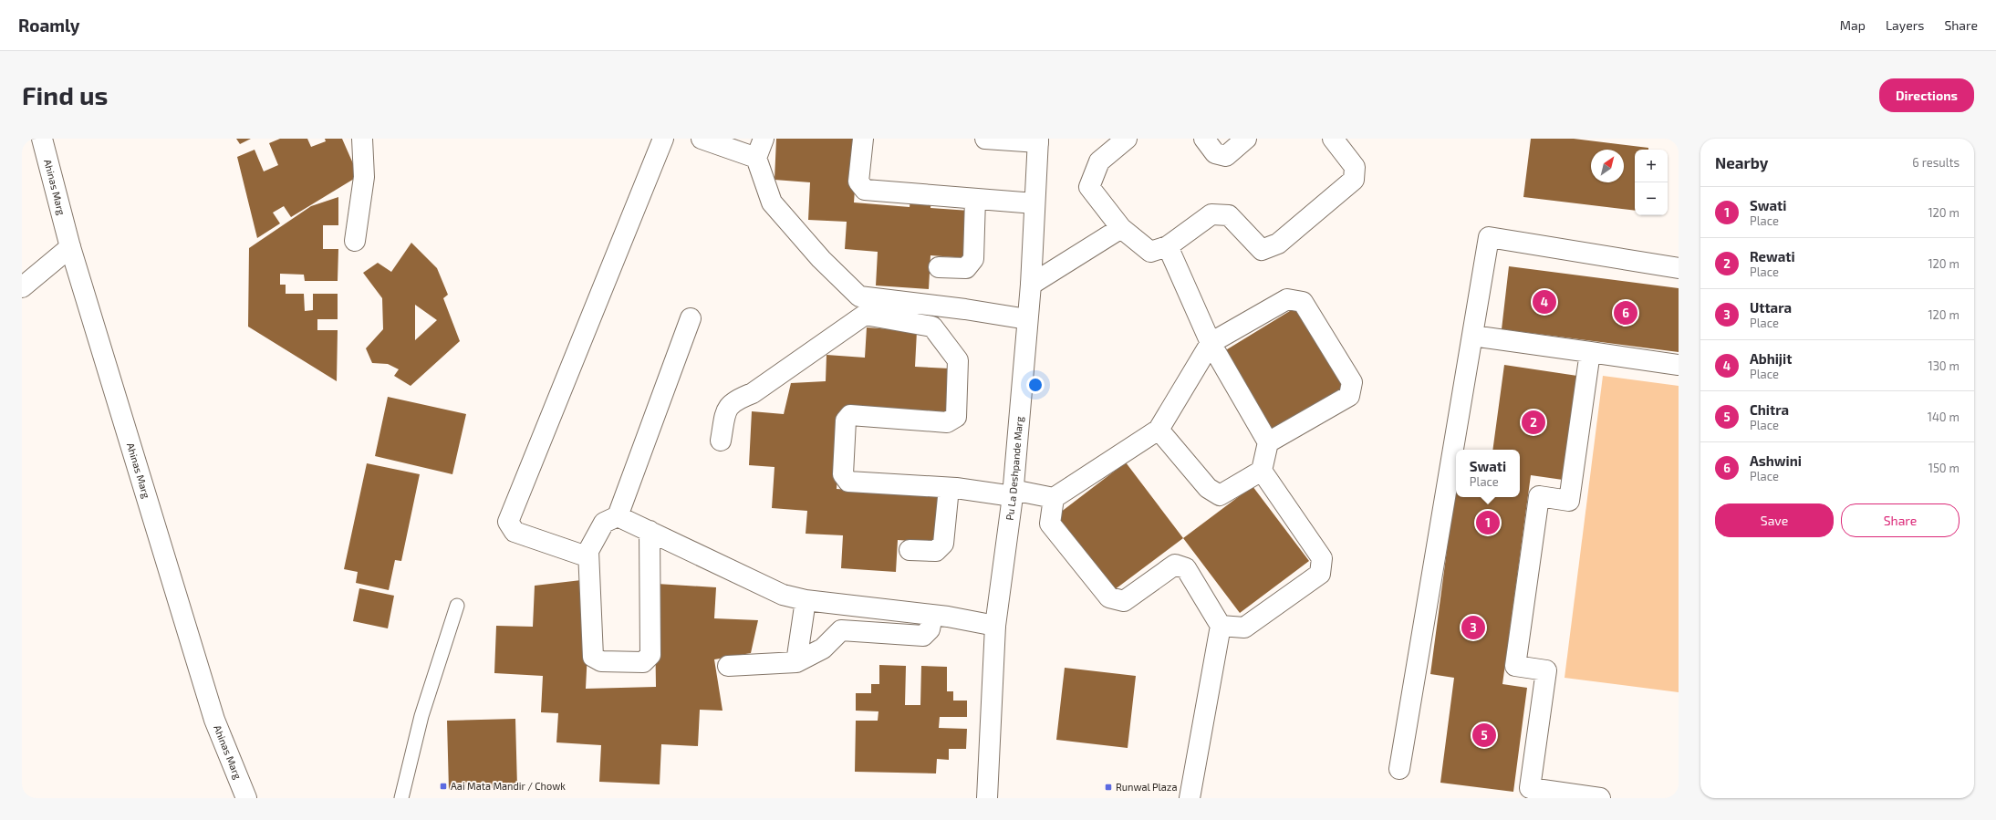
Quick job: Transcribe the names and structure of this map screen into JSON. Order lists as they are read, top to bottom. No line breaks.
{"streets":{"street":["Ahinas Marg","Pu La Deshpande Marg"]},"places":{"transit":["Aai Mata Mandir / Chowk","Runwal Plaza"]},"north":"top right","page":{"header":"Roamly","nav":["Map","Layers","Share"],"buttons":["Directions",["Save","Share"]],"title":"Find us","heading":["Nearby","6 results"],"map_buttons":["+","−"],"list":[{"mark":"1","name":"Swati","note":"Place","value":"120 m"},{"mark":"2","name":"Rewati","note":"Place","value":"120 m"},{"mark":"3","name":"Uttara","note":"Place","value":"120 m"},{"mark":"4","name":"Abhijit","note":"Place","value":"130 m"},{"mark":"5","name":"Chitra","note":"Place","value":"140 m"},{"mark":"6","name":"Ashwini","note":"Place","value":"150 m"}],"pins":["4","6","2","1","3","5"],"popup":["Swati","Place"]}}
